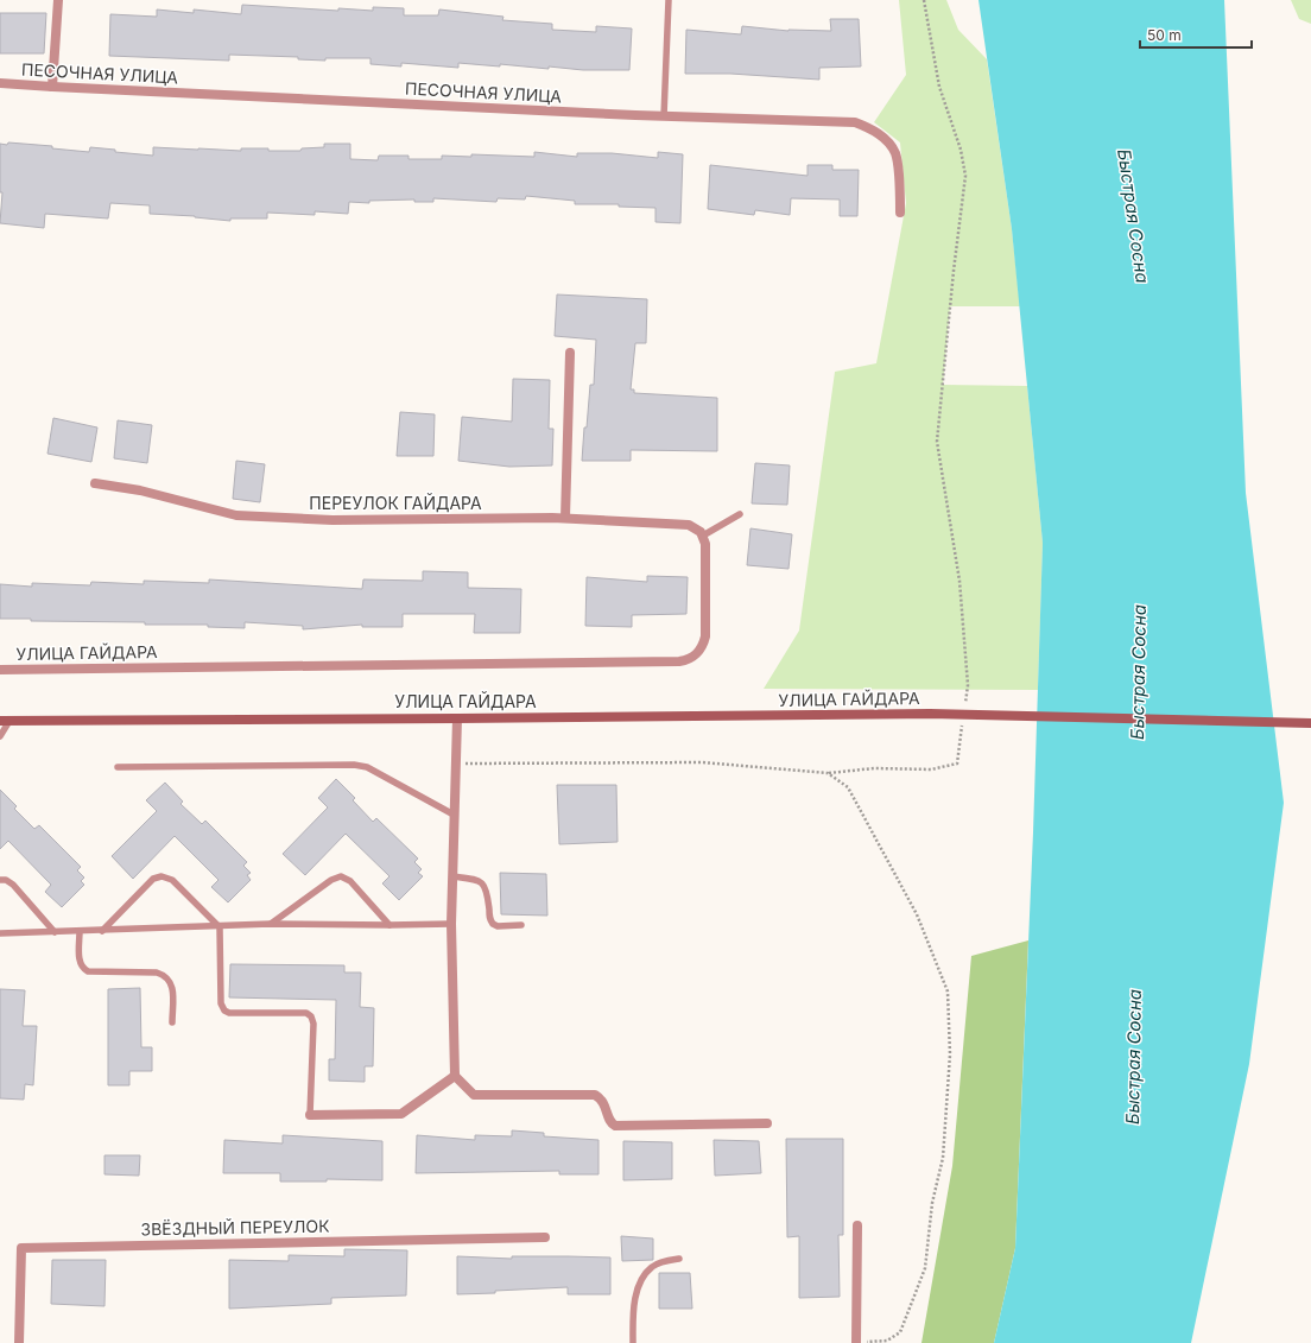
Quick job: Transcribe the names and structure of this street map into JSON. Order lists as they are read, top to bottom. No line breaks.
{"streets":{"main road":["УЛИЦА ГАЙДАРА"],"street":["ПЕСОЧНАЯ УЛИЦА","ПЕРЕУЛОК ГАЙДАРА","ЗВЁЗДНЫЙ ПЕРЕУЛОК"]},"crossings":[["ПЕРЕУЛОК ГАЙДАРА","УЛИЦА ГАЙДАРА"]],"water":["Быстрая Сосна"],"scale_bar":"50 m"}
